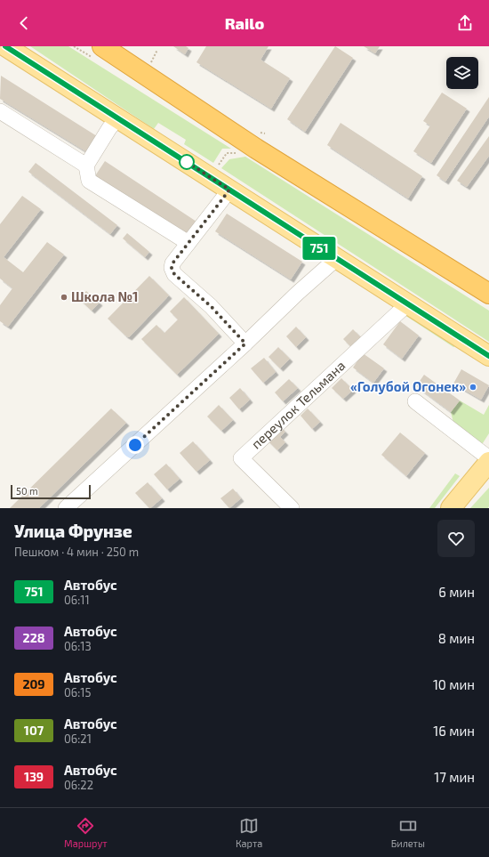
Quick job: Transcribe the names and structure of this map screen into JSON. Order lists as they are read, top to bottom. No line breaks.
{"streets":{"street":["переулок Тельмана"]},"places":["Школа №1","«Голубой Огонек»"],"lines":["bus line 751"],"scale_bar":"50 m","page":{"header":"Railo","on_map":"751","scale":"50 m","heading":["Улица Фрунзе","Пешком · 4 мин · 250 m"],"list":[{"mark":"751","name":"Автобус","note":"06:11","value":"6 мин"},{"mark":"228","name":"Автобус","note":"06:13","value":"8 мин"},{"mark":"209","name":"Автобус","note":"06:15","value":"10 мин"},{"mark":"107","name":"Автобус","note":"06:21","value":"16 мин"},{"mark":"139","name":"Автобус","note":"06:22","value":"17 мин"}],"tabs":["Маршрут","Карта","Билеты"]}}
